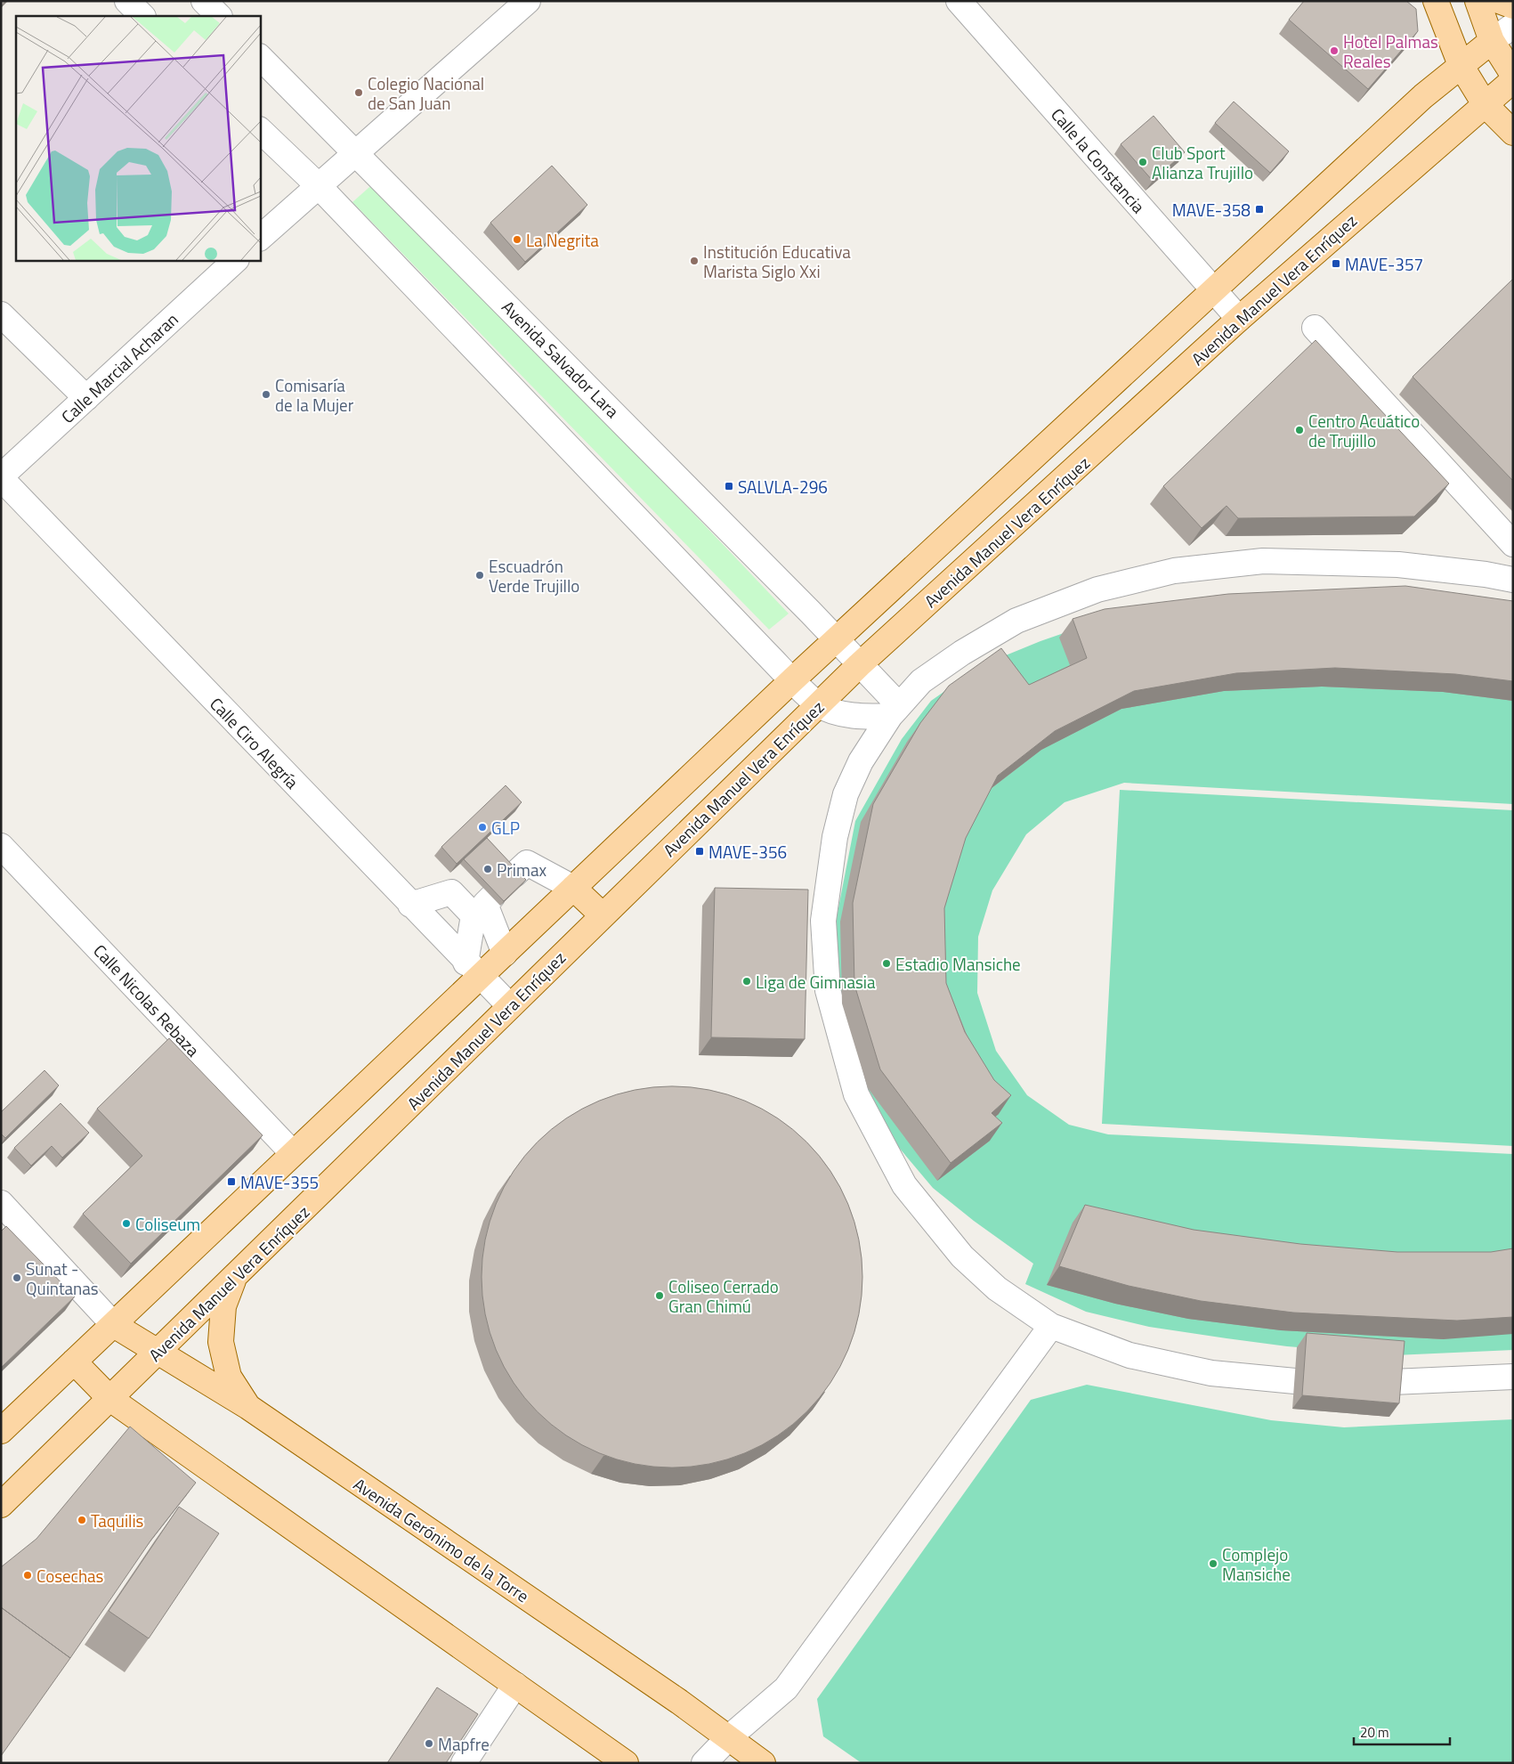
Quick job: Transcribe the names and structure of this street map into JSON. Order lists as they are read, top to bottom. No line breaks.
{"streets":{"main road":["Avenida Manuel Vera Enríquez","Avenida Gerónimo de la Torre"],"street":["Calle la Constancia","Avenida Salvador Lara","Calle Marcial Acharan","Calle Ciro Alegría","Calle Nicolas Rebaza"]},"crossings":[["Calle la Constancia","Avenida Manuel Vera Enríquez"],["Avenida Manuel Vera Enríquez","Avenida Salvador Lara"],["Avenida Manuel Vera Enríquez","Calle Ciro Alegría"],["Avenida Manuel Vera Enríquez","Avenida Gerónimo de la Torre"],["Calle Marcial Acharan","Calle Ciro Alegría"]],"places":{"other":["Hotel Palmas Reales","Colegio Nacional de San Juan","Club Sport Alianza Trujillo","La Negrita","Institución Educativa Marista Siglo Xxi","Comisaría de la Mujer","Centro Acuático de Trujillo","Escuadrón Verde Trujillo","GLP","Primax","Estadio Mansiche","Liga de Gimnasia","Coliseum","Sunat - Quintanas","Coliseo Cerrado Gran Chimú","Taquilis","Complejo Mansiche","Cosechas","Mapfre"],"transit":["MAVE-358","MAVE-357","SALVLA-296","MAVE-356","MAVE-355"]},"scale_bar":"20 m"}
